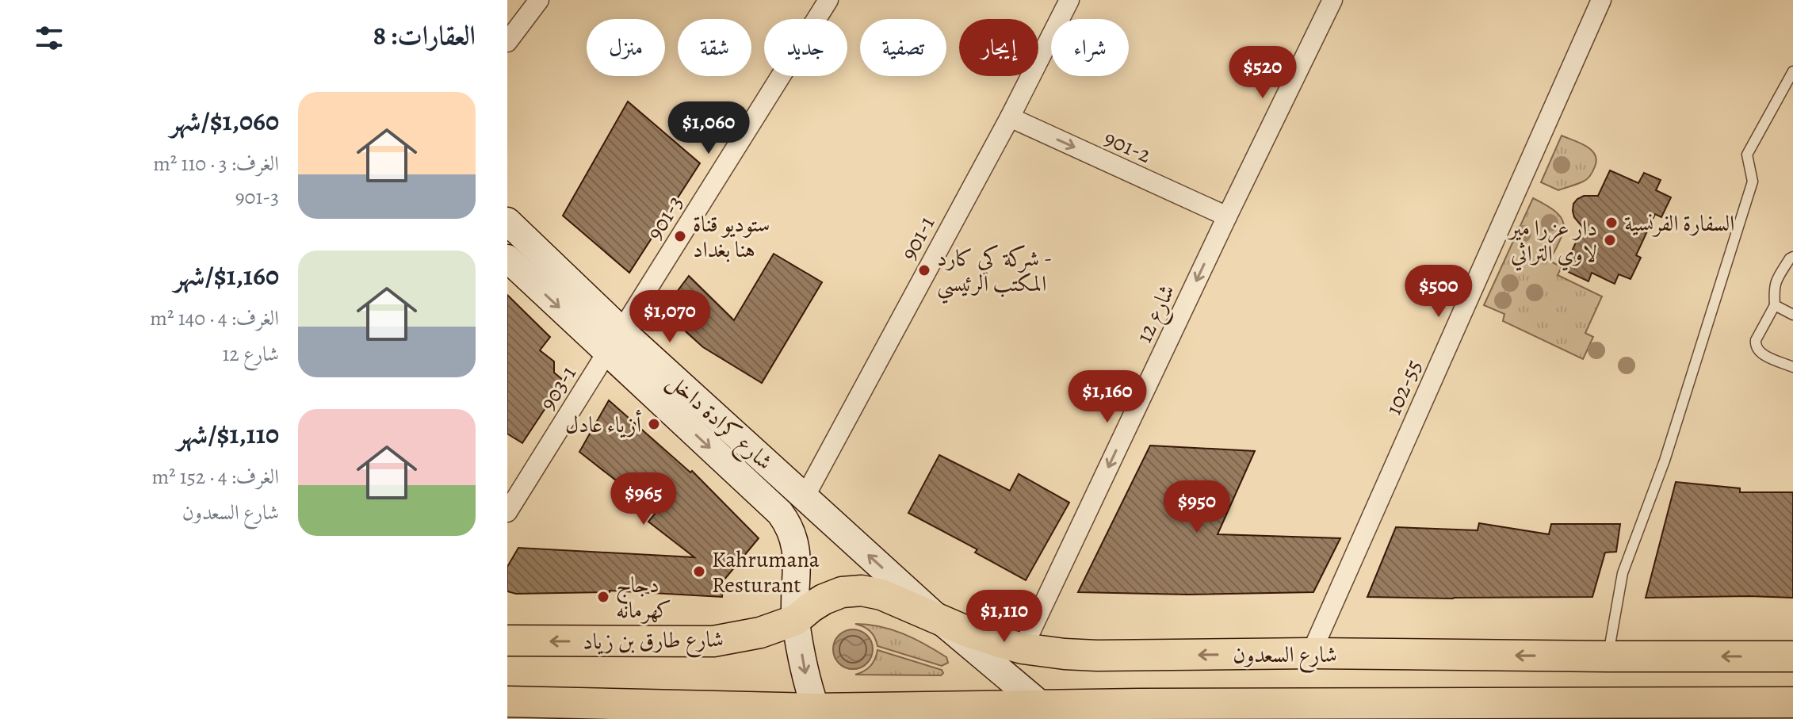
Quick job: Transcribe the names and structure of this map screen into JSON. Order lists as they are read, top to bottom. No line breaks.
{"streets":{"main road":["شارع كرادة داخل","شارع طارق بن زياد","شارع السعدون"],"street":["901-2","901-3","901-1","شارع 12","102-55","903-1"]},"crossings":[["901-2","901-1"],["901-2","شارع 12"],["901-3","903-1"],["901-3","شارع كرادة داخل"],["901-1","شارع كرادة داخل"],["شارع 12","شارع السعدون"],["102-55","شارع السعدون"],["903-1","شارع كرادة داخل"],["شارع كرادة داخل","شارع طارق بن زياد"],["شارع كرادة داخل","شارع السعدون"],["شارع طارق بن زياد","شارع السعدون"]],"one_way":["901-2","شارع 12"],"places":["السفارة الفرنسية","ستوديو قناة هنا بغداد","دار عزرا مير لاوي التراثي","شركة كي كارد - المكتب الرئيسي","أزياء عادل","Kahrumana Resturant","دجاج كهرمانه"],"page":{"heading":"العقارات: 8","chip":["شراء","إيجار","تصفية","جديد","شقة","منزل"],"price":["$520","$1,060","$500","$1,070","$1,160","$965","$950","$1,110"],"list":[{"name":"$1,060/شهر","note":"الغرف: 3 · 110 m² · 901-3"},{"name":"$1,160/شهر","note":"الغرف: 4 · 140 m² · شارع 12"},{"name":"$1,110/شهر","note":"الغرف: 4 · 152 m² · شارع السعدون"}]}}
